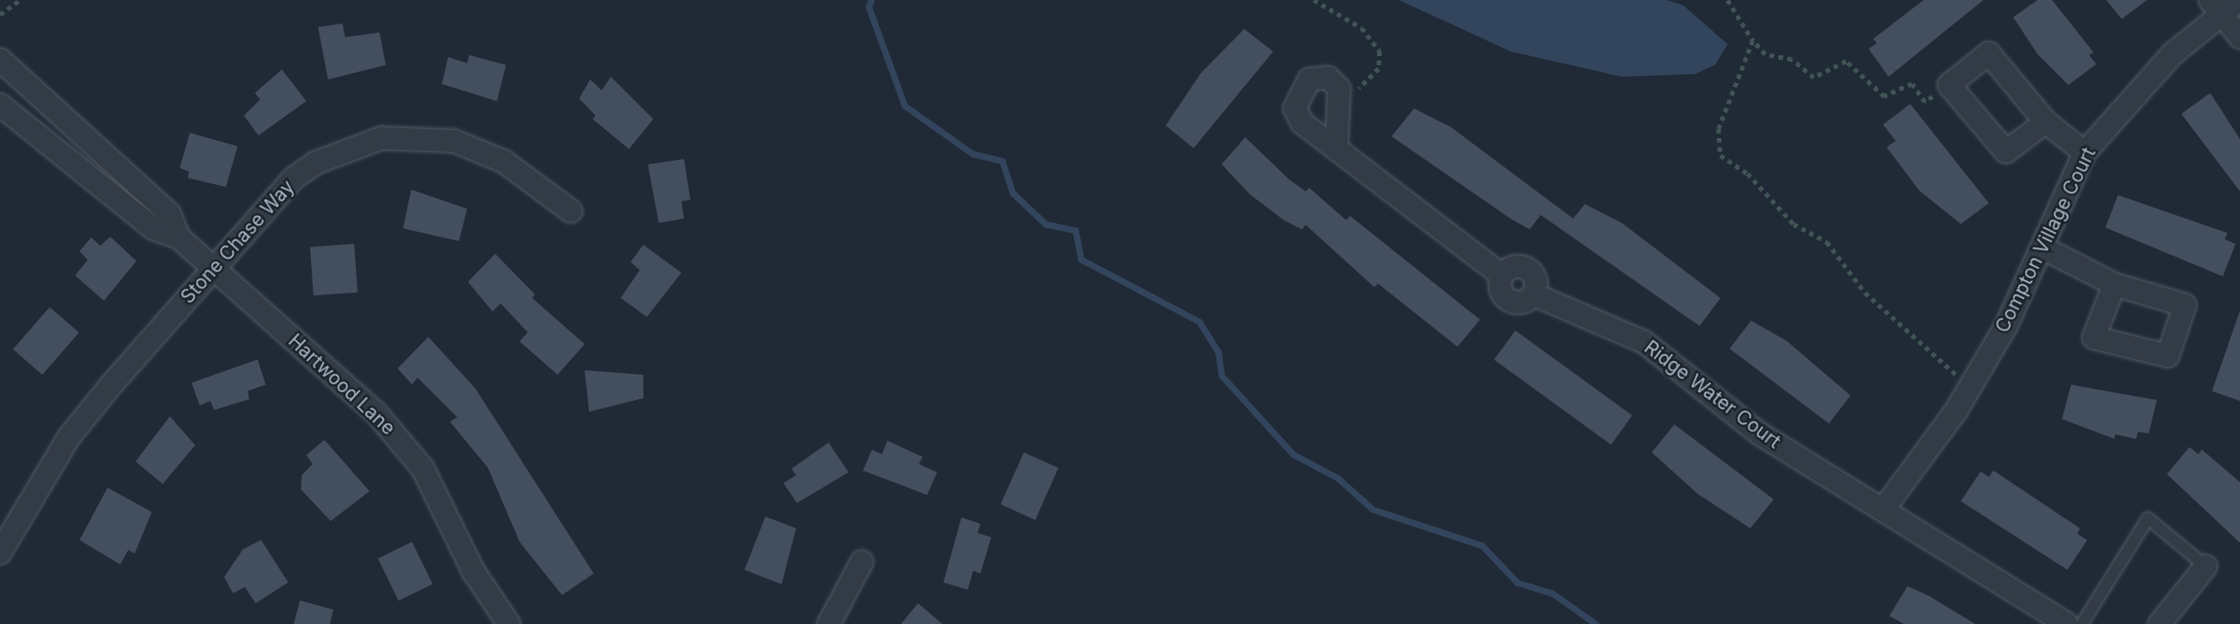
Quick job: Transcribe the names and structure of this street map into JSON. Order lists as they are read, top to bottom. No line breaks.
{"streets":{"street":["Compton Village Court","Stone Chase Way","Hartwood Lane","Ridge Water Court"]},"crossings":[["Compton Village Court","Ridge Water Court"],["Stone Chase Way","Hartwood Lane"]]}
